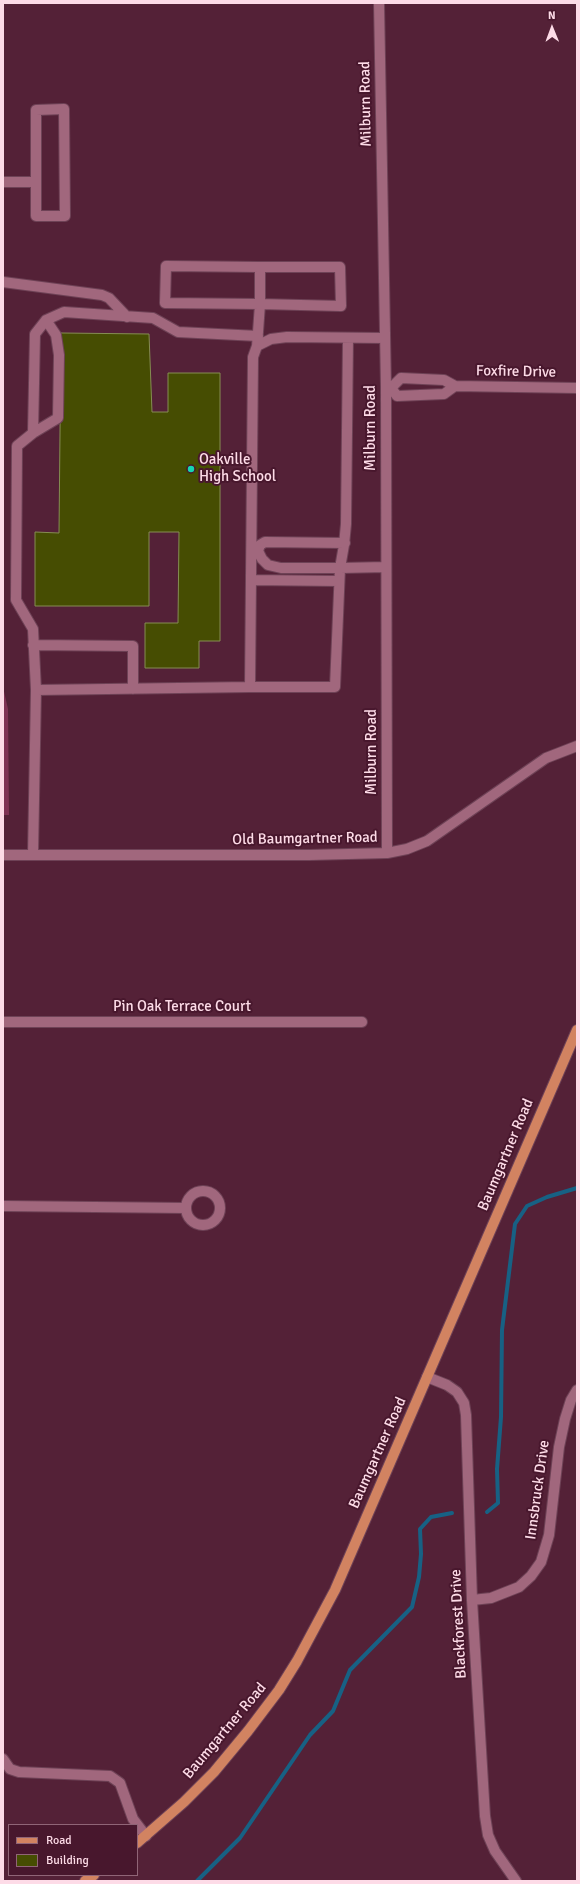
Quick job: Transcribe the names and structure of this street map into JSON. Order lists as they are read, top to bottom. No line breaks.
{"streets":{"main road":["Baumgartner Road"],"street":["Milburn Road","Foxfire Drive","Old Baumgartner Road","Pin Oak Terrace Court","Innsbruck Drive","Blackforest Drive"]},"crossings":[["Milburn Road","Foxfire Drive"],["Milburn Road","Old Baumgartner Road"],["Baumgartner Road","Blackforest Drive"],["Innsbruck Drive","Blackforest Drive"]],"places":["Oakville High School"],"legend":["Road","Building"],"north":"top"}
